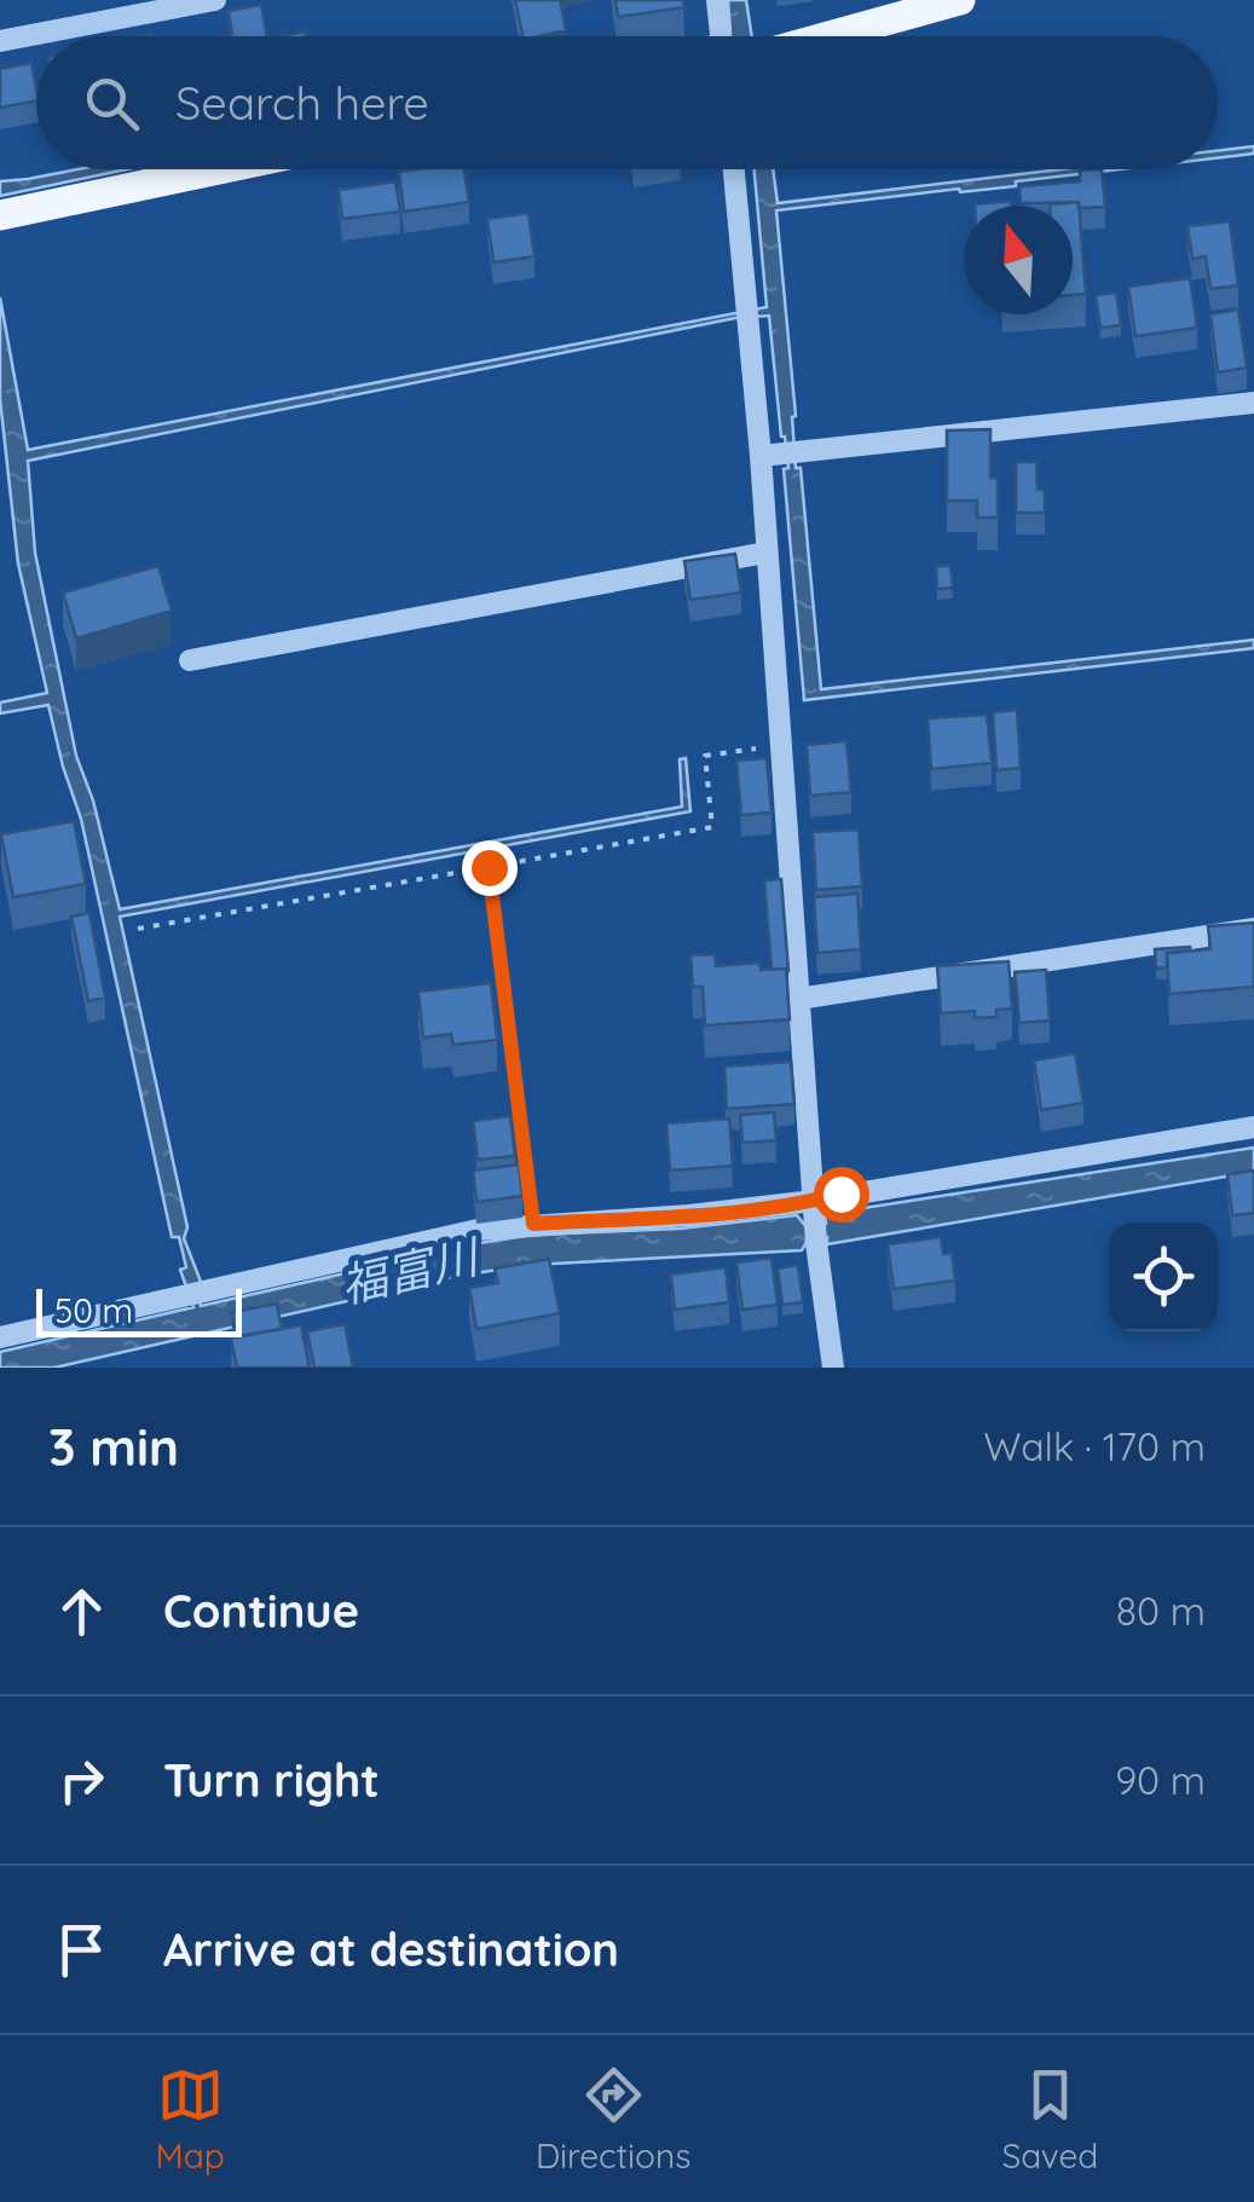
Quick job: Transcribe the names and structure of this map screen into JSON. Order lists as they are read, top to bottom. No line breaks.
{"water":["福富川"],"scale_bar":"50 m","north":"top","page":{"search":"Search here","scale":"50 m","heading":["3 min","Walk · 170 m"],"list":[["Continue","80 m"],["Turn right","90 m"],"Arrive at destination"],"nav":["Map","Directions","Saved"]}}
